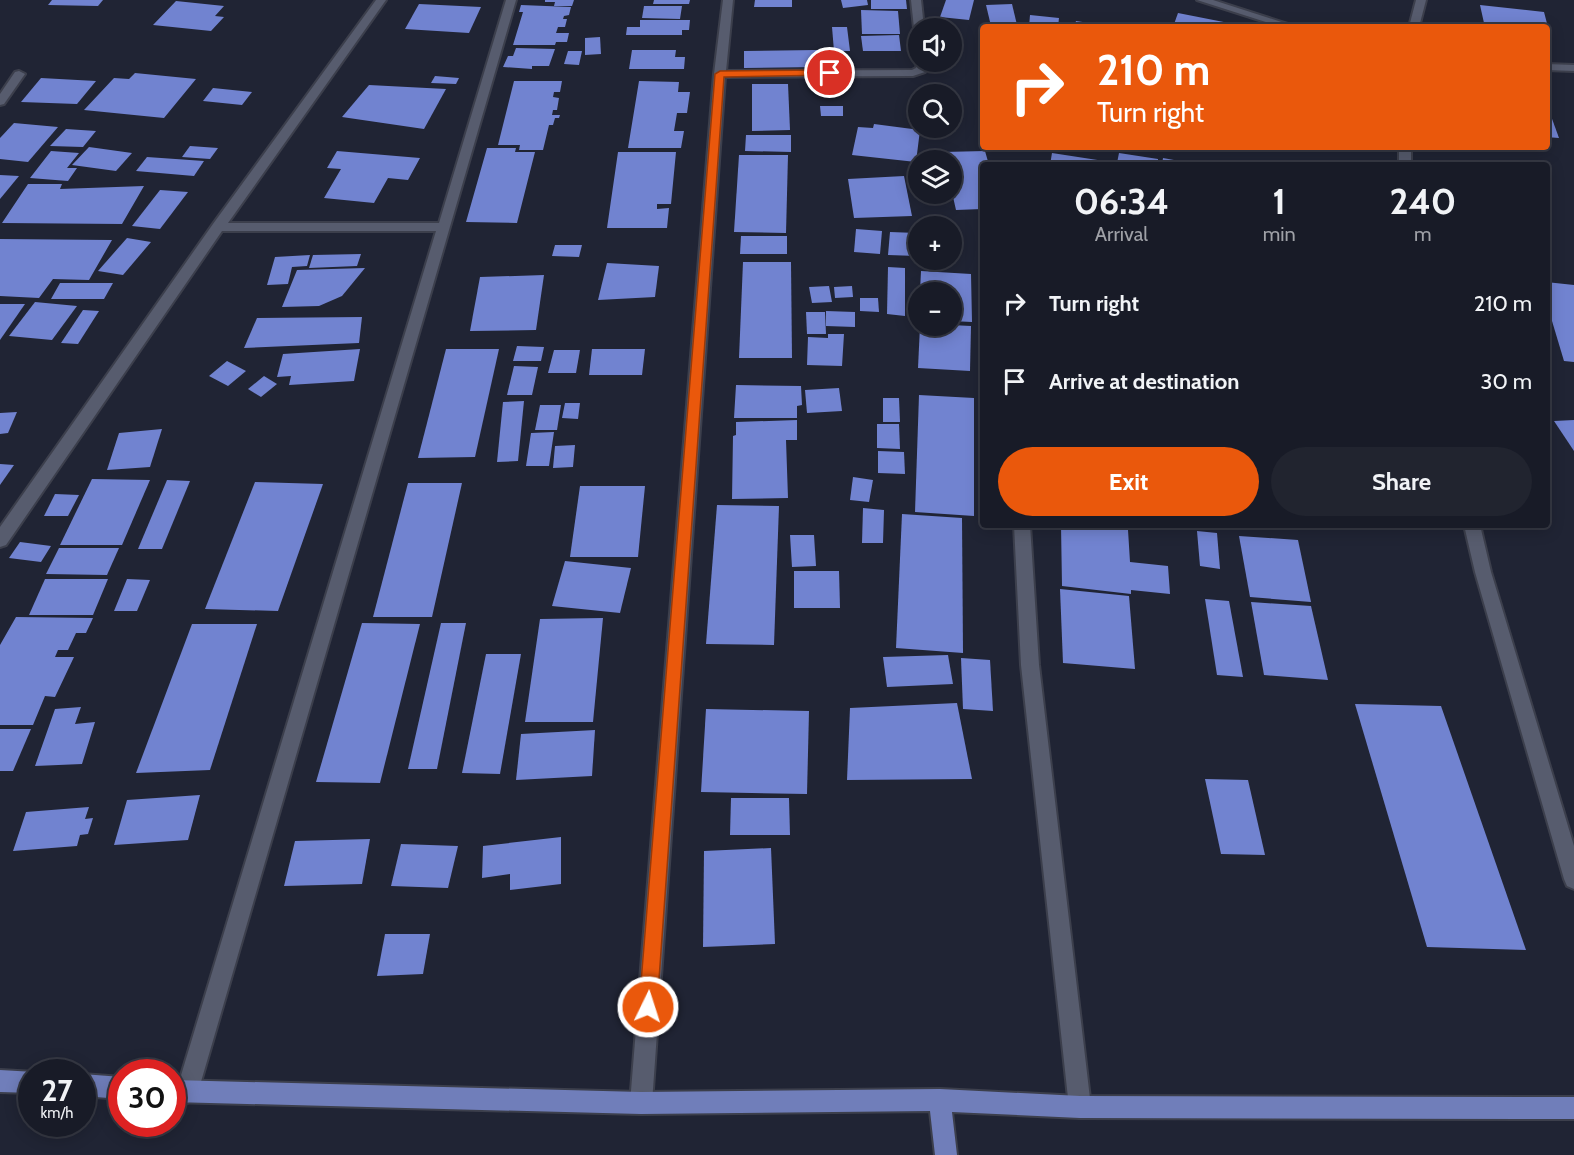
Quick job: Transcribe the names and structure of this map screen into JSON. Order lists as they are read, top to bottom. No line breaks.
{"page":{"map_buttons":["+","−"],"turn":["210 m","Turn right"],"eta":["06:34","Arrival","1","min","240","m"],"list":[{"name":"Turn right","value":"210 m"},{"name":"Arrive at destination","value":"30 m"}],"buttons":["Exit","Share"],"speed":"27 km/h","limit":"30"}}
